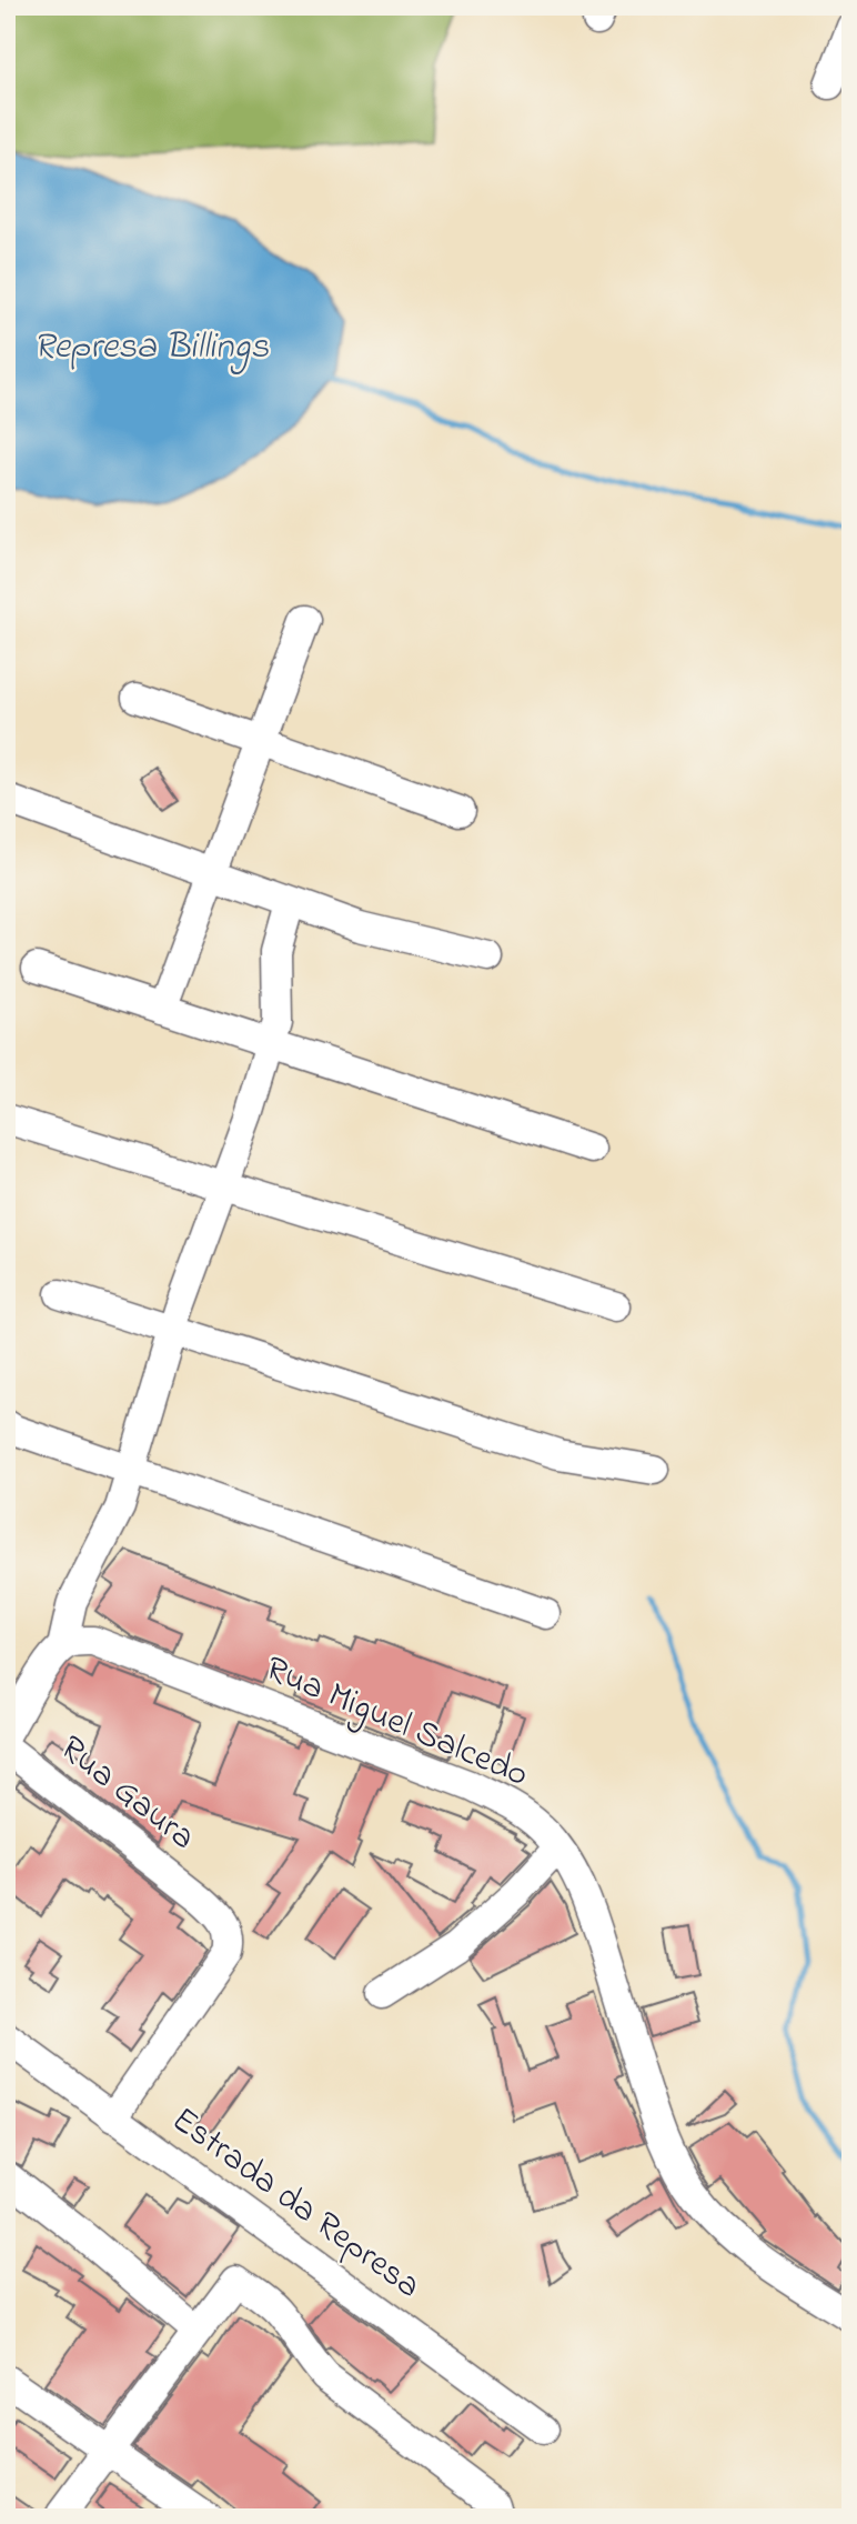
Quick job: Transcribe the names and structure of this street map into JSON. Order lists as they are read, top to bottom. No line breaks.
{"streets":{"street":["Rua Miguel Salcedo","Rua Gaura","Estrada da Represa"]},"crossings":[["Rua Gaura","Estrada da Represa"]],"water":["Represa Billings"]}
